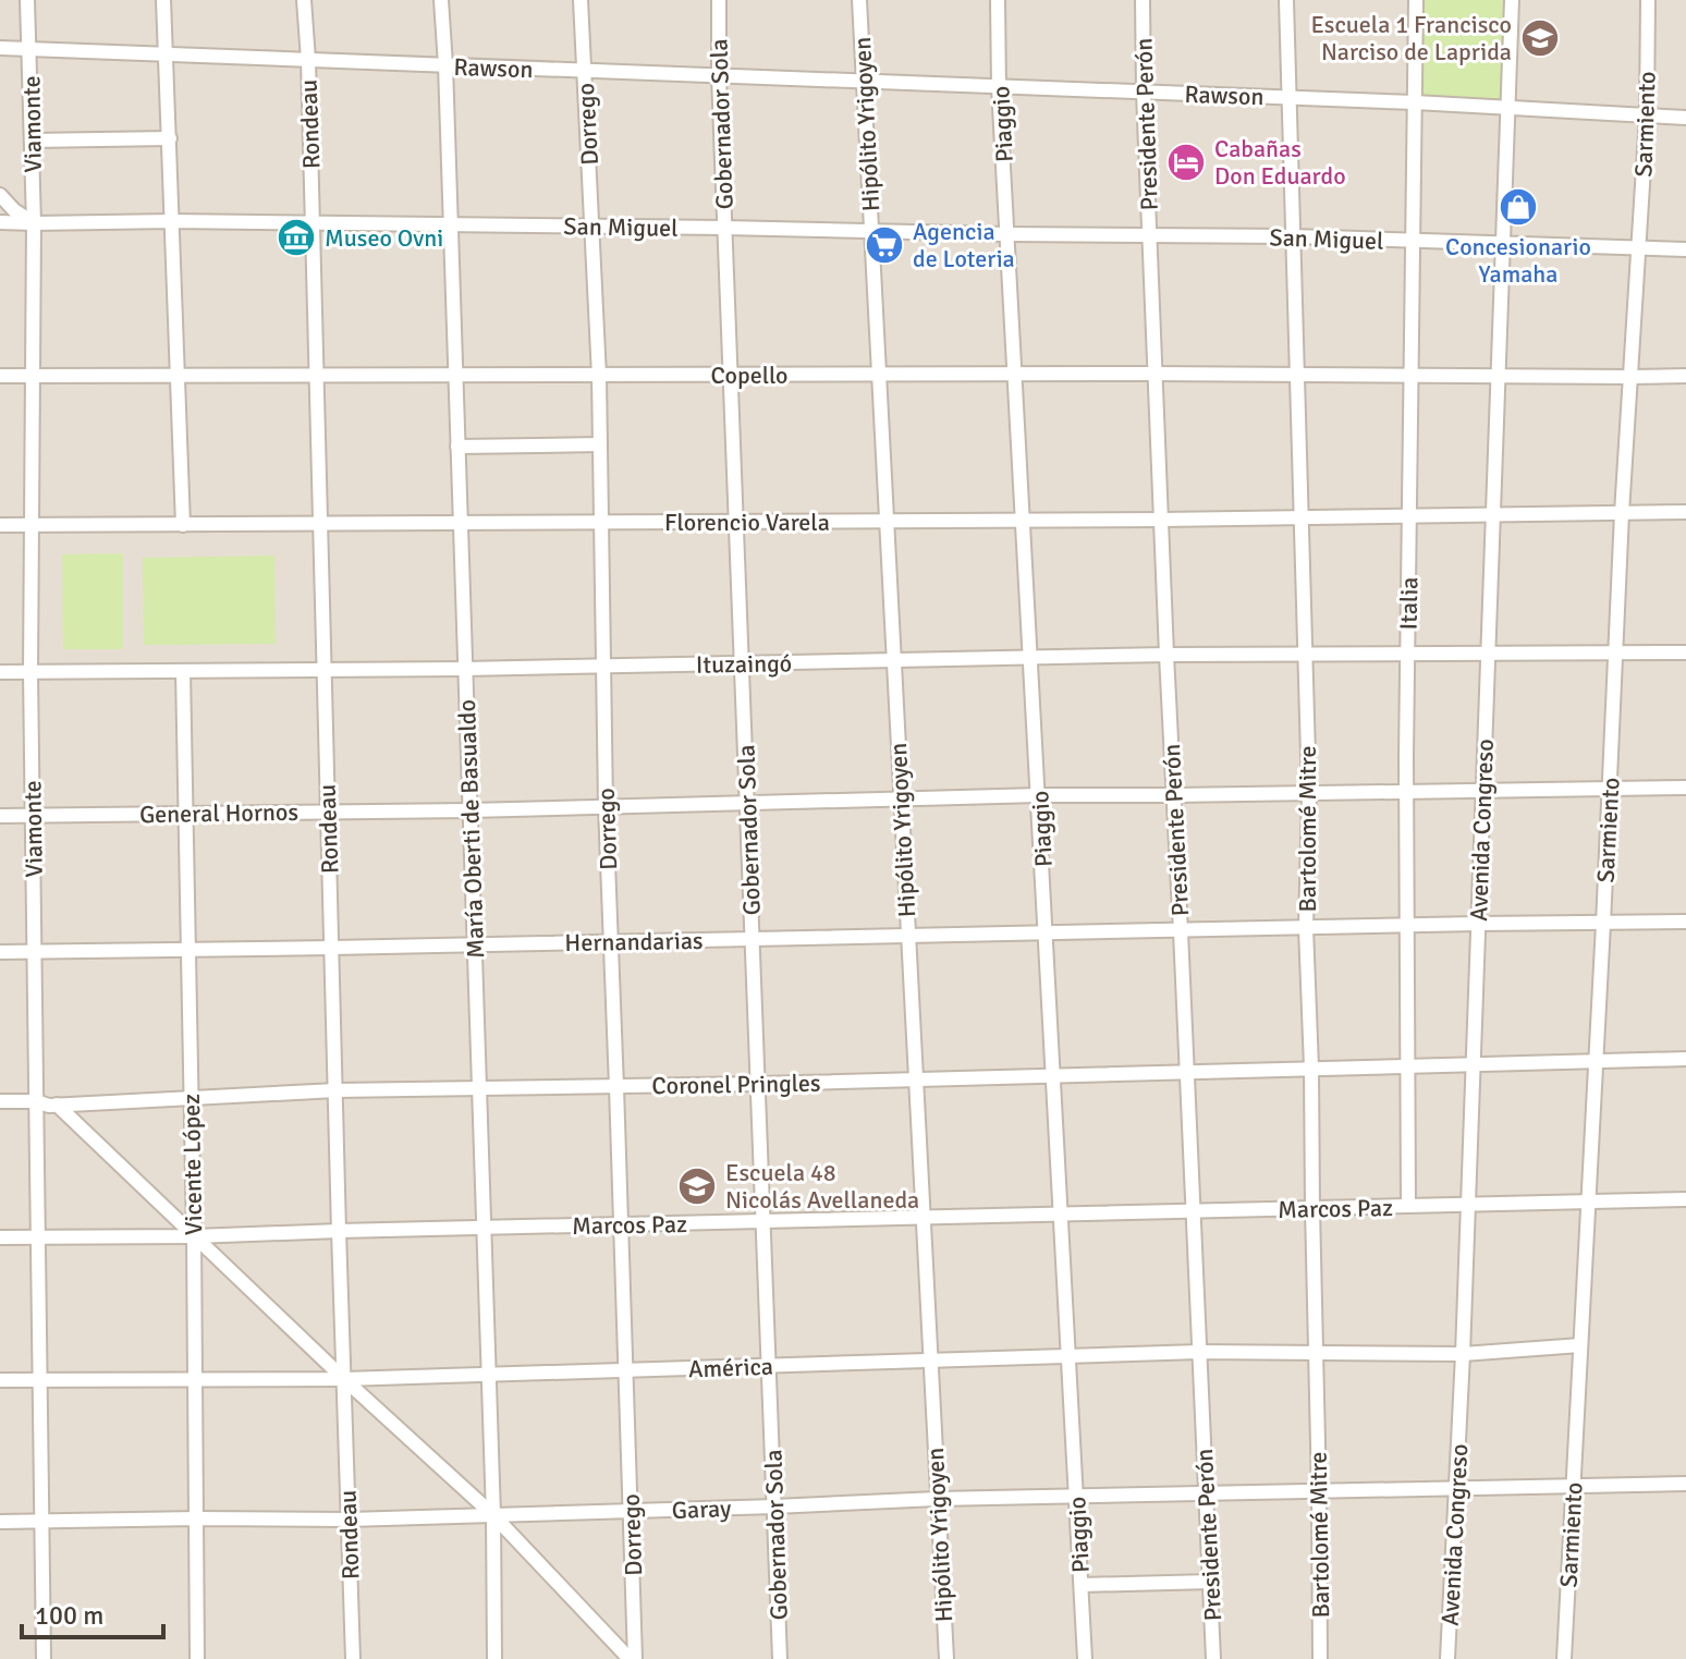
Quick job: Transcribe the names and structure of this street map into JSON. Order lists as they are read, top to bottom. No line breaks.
{"streets":{"street":["Rawson","Viamonte","Rondeau","Dorrego","Gobernador Sola","Hipólito Yrigoyen","Piaggio","Presidente Perón","Sarmiento","San Miguel","Copello","Florencio Varela","Italia","Ituzaingó","General Hornos","María Oberti de Basualdo","Bartolomé Mitre","Avenida Congreso","Hernandarias","Coronel Pringles","Vicente López","Marcos Paz","América","Garay"]},"crossings":[["Rawson","Viamonte"],["Rawson","Rondeau"],["Rawson","Dorrego"],["Rawson","Gobernador Sola"],["Rawson","Hipólito Yrigoyen"],["Rawson","Piaggio"],["Rawson","Presidente Perón"],["Rawson","Sarmiento"],["Rawson","Italia"],["Rawson","María Oberti de Basualdo"],["Rawson","Bartolomé Mitre"],["Rawson","Avenida Congreso"],["Viamonte","San Miguel"],["Viamonte","Copello"],["Viamonte","Florencio Varela"],["Viamonte","Ituzaingó"],["Viamonte","General Hornos"],["Viamonte","Hernandarias"],["Viamonte","Coronel Pringles"],["Viamonte","Marcos Paz"],["Viamonte","América"],["Viamonte","Garay"],["Rondeau","San Miguel"],["Rondeau","Copello"],["Rondeau","Florencio Varela"],["Rondeau","Ituzaingó"],["Rondeau","General Hornos"],["Rondeau","Hernandarias"],["Rondeau","Coronel Pringles"],["Rondeau","Marcos Paz"],["Rondeau","América"],["Rondeau","Garay"],["Dorrego","San Miguel"],["Dorrego","Copello"],["Dorrego","Florencio Varela"],["Dorrego","Ituzaingó"],["Dorrego","General Hornos"],["Dorrego","Hernandarias"],["Dorrego","Coronel Pringles"],["Dorrego","Marcos Paz"],["Dorrego","América"],["Dorrego","Garay"],["Gobernador Sola","San Miguel"],["Gobernador Sola","Copello"],["Gobernador Sola","Florencio Varela"],["Gobernador Sola","Ituzaingó"],["Gobernador Sola","General Hornos"],["Gobernador Sola","Hernandarias"],["Gobernador Sola","Coronel Pringles"],["Gobernador Sola","Marcos Paz"],["Gobernador Sola","América"],["Gobernador Sola","Garay"],["Hipólito Yrigoyen","San Miguel"],["Hipólito Yrigoyen","Copello"],["Hipólito Yrigoyen","Florencio Varela"],["Hipólito Yrigoyen","Ituzaingó"],["Hipólito Yrigoyen","General Hornos"],["Hipólito Yrigoyen","Hernandarias"],["Hipólito Yrigoyen","Coronel Pringles"],["Hipólito Yrigoyen","Marcos Paz"],["Hipólito Yrigoyen","América"],["Hipólito Yrigoyen","Garay"],["Piaggio","San Miguel"],["Piaggio","Copello"],["Piaggio","Florencio Varela"],["Piaggio","Ituzaingó"],["Piaggio","General Hornos"],["Piaggio","Hernandarias"],["Piaggio","Coronel Pringles"],["Piaggio","Marcos Paz"],["Piaggio","América"],["Piaggio","Garay"],["Presidente Perón","San Miguel"],["Presidente Perón","Copello"],["Presidente Perón","Florencio Varela"],["Presidente Perón","Ituzaingó"],["Presidente Perón","General Hornos"],["Presidente Perón","Hernandarias"],["Presidente Perón","Coronel Pringles"],["Presidente Perón","Marcos Paz"],["Presidente Perón","América"],["Presidente Perón","Garay"],["Sarmiento","San Miguel"],["Sarmiento","Copello"],["Sarmiento","Florencio Varela"],["Sarmiento","Ituzaingó"],["Sarmiento","General Hornos"],["Sarmiento","Hernandarias"],["Sarmiento","Coronel Pringles"],["Sarmiento","Marcos Paz"],["Sarmiento","América"],["Sarmiento","Garay"],["San Miguel","Italia"],["San Miguel","María Oberti de Basualdo"],["San Miguel","Bartolomé Mitre"],["San Miguel","Avenida Congreso"],["Copello","Italia"],["Copello","María Oberti de Basualdo"],["Copello","Bartolomé Mitre"],["Copello","Avenida Congreso"],["Florencio Varela","Italia"],["Florencio Varela","María Oberti de Basualdo"],["Florencio Varela","Bartolomé Mitre"],["Florencio Varela","Avenida Congreso"],["Italia","Ituzaingó"],["Italia","General Hornos"],["Italia","Hernandarias"],["Italia","Coronel Pringles"],["Italia","Marcos Paz"],["Ituzaingó","María Oberti de Basualdo"],["Ituzaingó","Bartolomé Mitre"],["Ituzaingó","Avenida Congreso"],["Ituzaingó","Vicente López"],["General Hornos","María Oberti de Basualdo"],["General Hornos","Bartolomé Mitre"],["General Hornos","Avenida Congreso"],["General Hornos","Vicente López"],["María Oberti de Basualdo","Hernandarias"],["María Oberti de Basualdo","Coronel Pringles"],["María Oberti de Basualdo","Marcos Paz"],["María Oberti de Basualdo","América"],["María Oberti de Basualdo","Garay"],["Bartolomé Mitre","Hernandarias"],["Bartolomé Mitre","Coronel Pringles"],["Bartolomé Mitre","Marcos Paz"],["Bartolomé Mitre","América"],["Bartolomé Mitre","Garay"],["Avenida Congreso","Hernandarias"],["Avenida Congreso","Coronel Pringles"],["Avenida Congreso","Marcos Paz"],["Avenida Congreso","América"],["Avenida Congreso","Garay"],["Hernandarias","Vicente López"],["Coronel Pringles","Vicente López"],["Vicente López","Marcos Paz"],["Vicente López","América"],["Vicente López","Garay"]],"places":{"school or university":["Escuela 1 Francisco Narciso de Laprida","Escuela 48 Nicolás Avellaneda"],"hotel":["Cabañas Don Eduardo"],"shop":["Concesionario Yamaha"],"museum":["Museo Ovni"],"supermarket":["Agencia de Loteria"]},"scale_bar":"100 m"}
